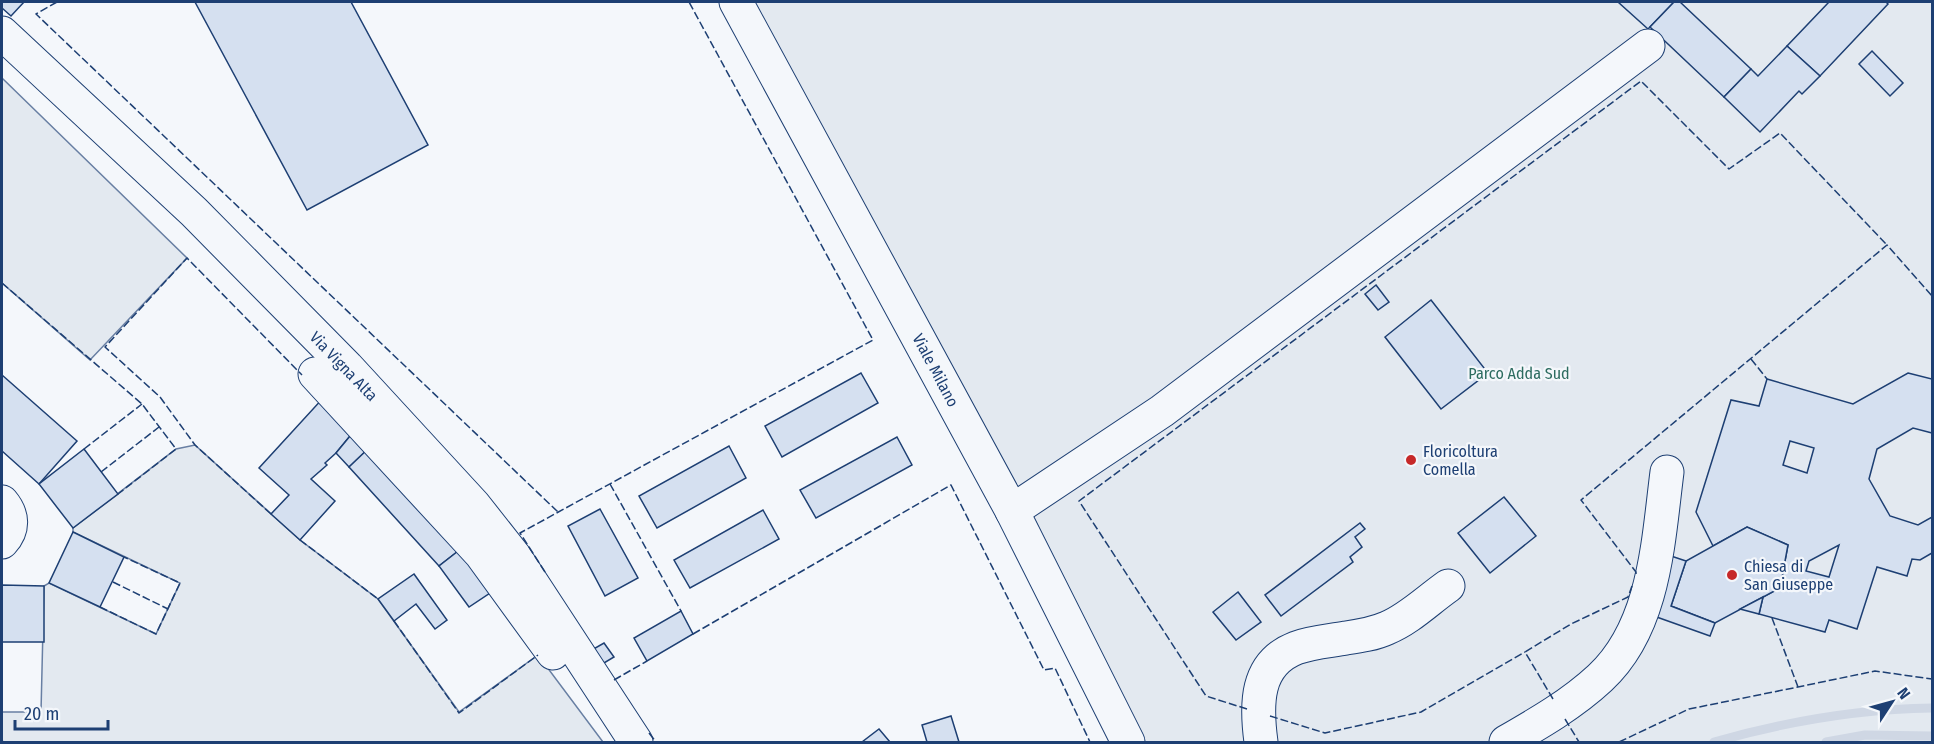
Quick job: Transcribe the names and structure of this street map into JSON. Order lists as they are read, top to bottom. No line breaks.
{"streets":{"street":["Via Vigna Alta","Viale Milano"]},"parks":["Parco Adda Sud"],"places":["Floricoltura Comella","Chiesa di San Giuseppe"],"scale_bar":"20 m","north":"top right"}
